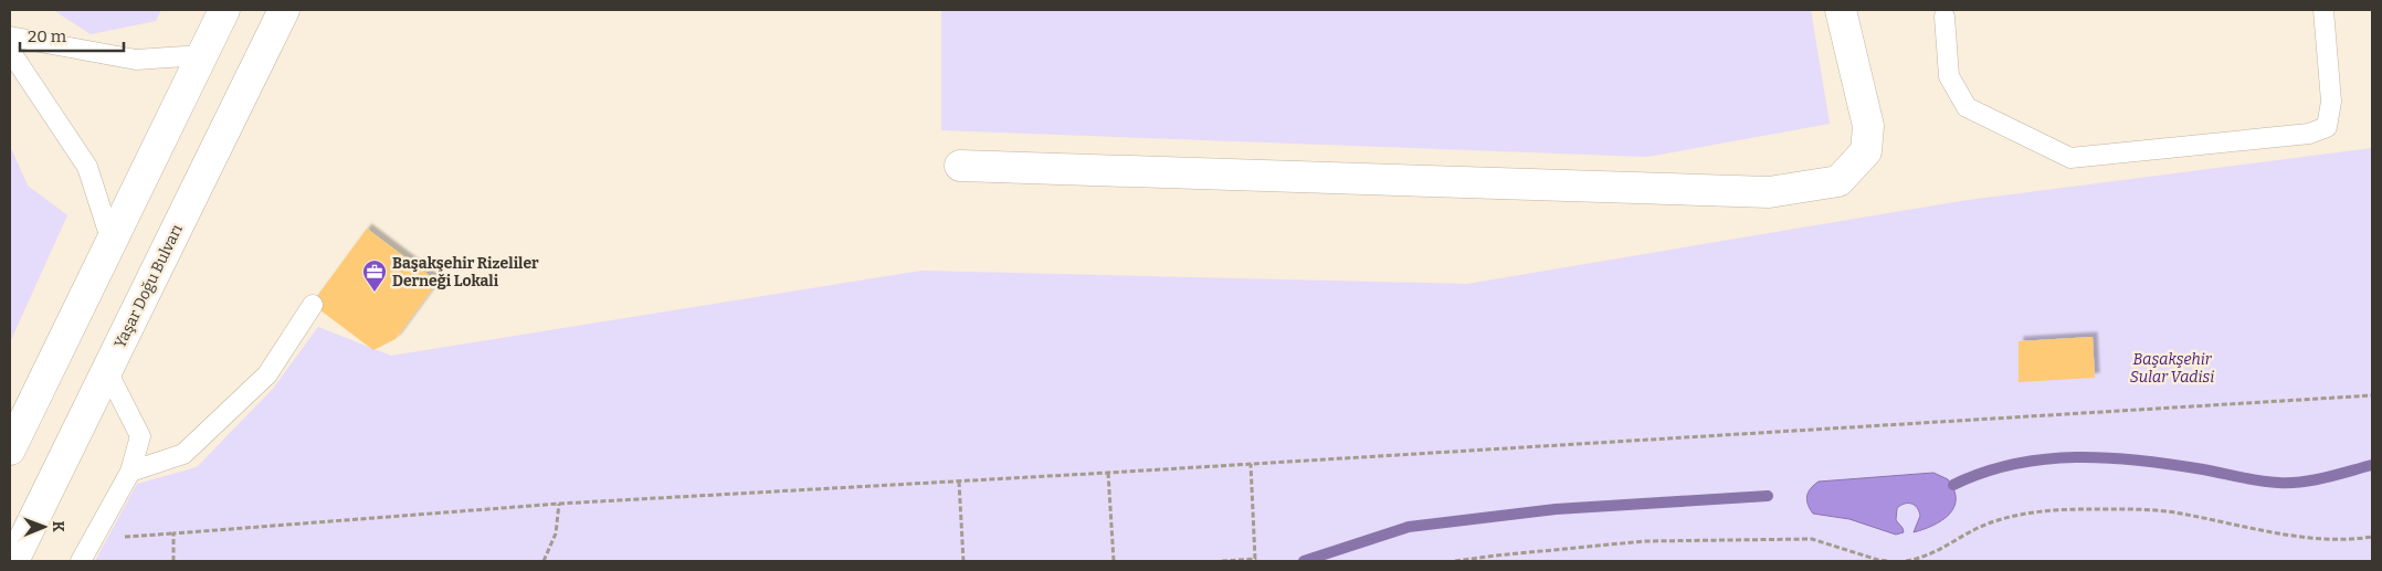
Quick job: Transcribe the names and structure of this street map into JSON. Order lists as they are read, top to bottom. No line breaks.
{"streets":{"main road":["Yaşar Doğu Bulvarı"]},"parks":["Başakşehir Sular Vadisi"],"places":{"office":["Başakşehir Rizeliler Derneği Lokali"]},"scale_bar":"20 m","north":"right"}
